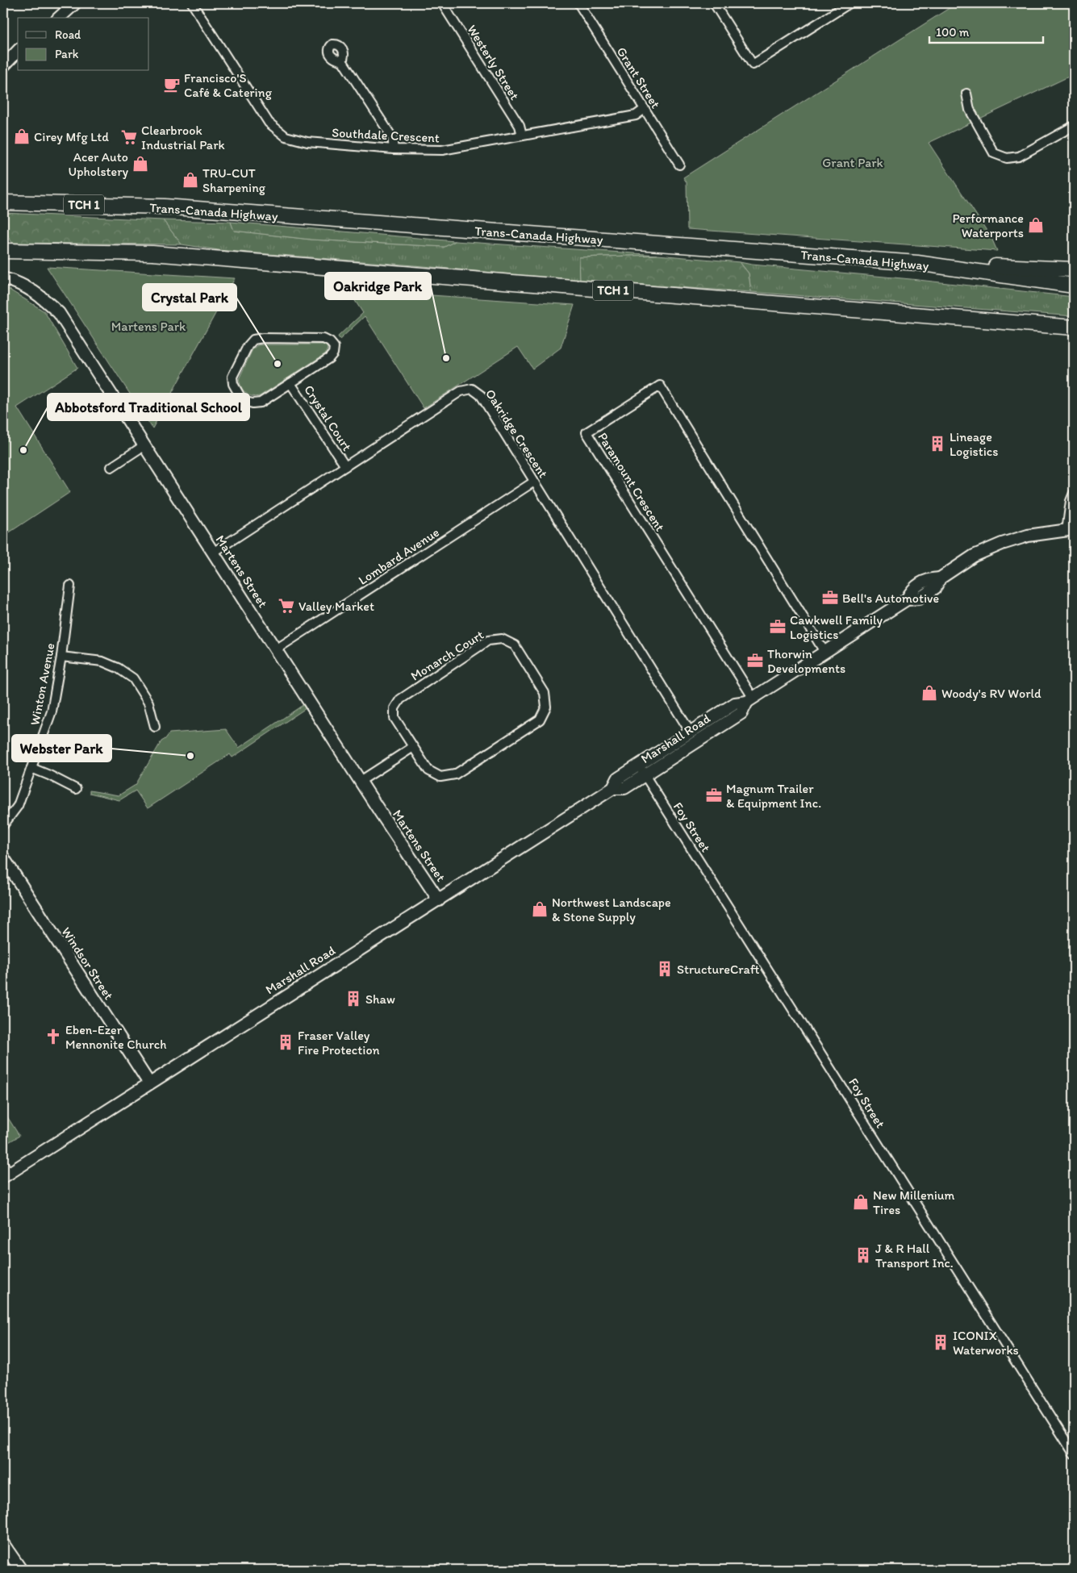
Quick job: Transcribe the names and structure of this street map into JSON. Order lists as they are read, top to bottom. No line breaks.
{"streets":{"highway":["TCH 1","Trans-Canada Highway"],"main road":["Martens Street","Marshall Road","Windsor Street"],"street":["Westerly Street","Grant Street","Southdale Crescent","Crystal Court","Oakridge Crescent","Paramount Crescent","Lombard Avenue","Monarch Court","Winton Avenue","Foy Street"]},"crossings":[["Westerly Street","Southdale Crescent"],["Grant Street","Southdale Crescent"],["Crystal Court","Oakridge Crescent"],["Oakridge Crescent","Lombard Avenue"],["Oakridge Crescent","Martens Street"],["Oakridge Crescent","Marshall Road"],["Paramount Crescent","Marshall Road"],["Lombard Avenue","Martens Street"],["Martens Street","Marshall Road"],["Marshall Road","Foy Street"],["Marshall Road","Windsor Street"]],"parks":["Grant Park","Martens Park"],"places":{"cafe":["Francisco'S Café & Catering"],"shop":["Cirey Mfg Ltd","Acer Auto Upholstery","TRU-CUT Sharpening","Performance Waterports","Woody's RV World","Northwest Landscape & Stone Supply","New Millenium Tires"],"supermarket":["Clearbrook Industrial Park","Valley Market"],"other":["Oakridge Park","Crystal Park","Abbotsford Traditional School","Webster Park"],"building":["Lineage Logistics","StructureCraft","Shaw","Fraser Valley Fire Protection","J & R Hall Transport Inc.","ICONIX Waterworks"],"office":["Bell's Automotive","Cawkwell Family Logistics","Thorwin Developments","Magnum Trailer & Equipment Inc."],"church":["Eben-Ezer Mennonite Church"]},"legend":["Road","Park"],"scale_bar":"100 m"}
